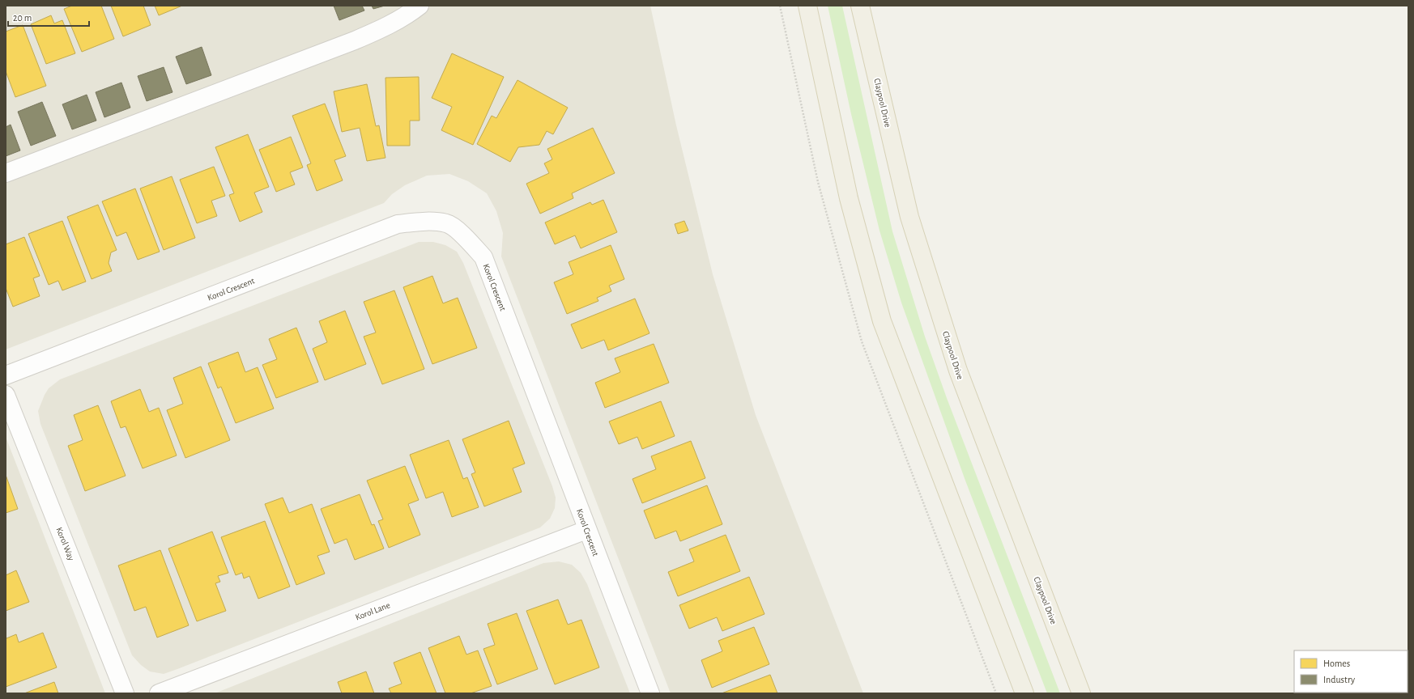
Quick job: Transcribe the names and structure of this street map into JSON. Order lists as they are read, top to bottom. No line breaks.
{"streets":{"main road":["Claypool Drive"],"street":["Korol Crescent","Korol Way","Korol Lane"]},"crossings":[["Korol Crescent","Korol Lane"]],"legend":["Homes","Industry"],"scale_bar":"20 m"}
